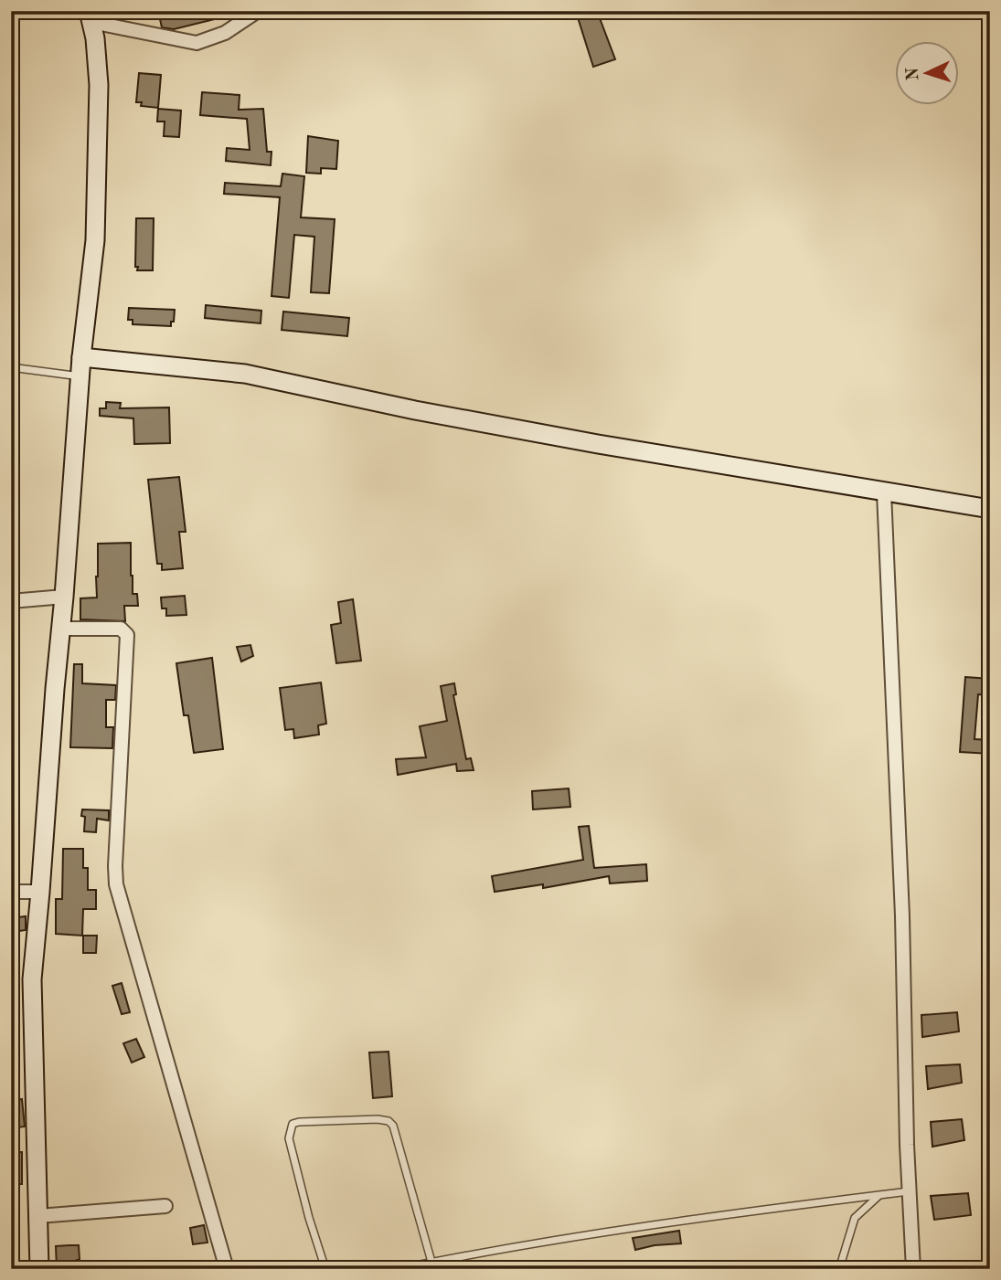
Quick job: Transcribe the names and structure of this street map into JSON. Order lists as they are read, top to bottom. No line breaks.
{"north":"left"}
